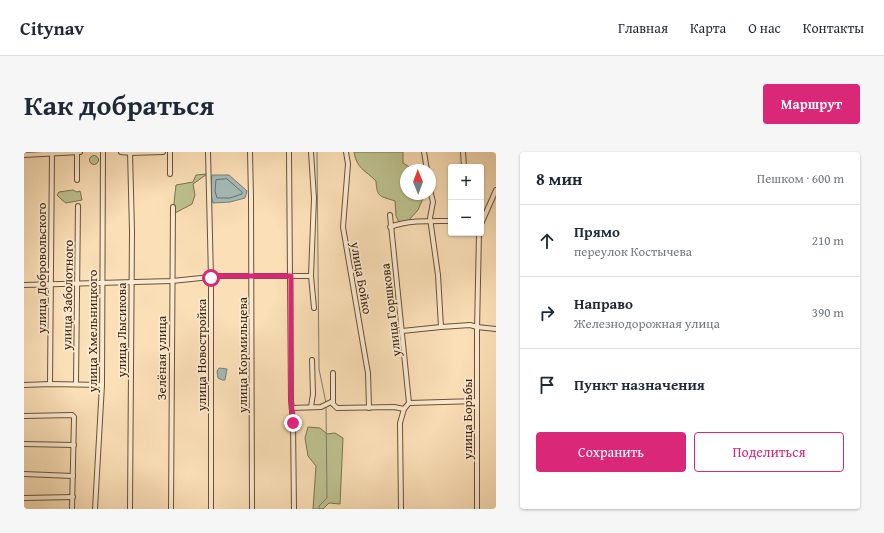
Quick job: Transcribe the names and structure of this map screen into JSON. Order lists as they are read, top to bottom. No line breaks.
{"streets":{"street":["улица Добровольского","улица Бойко","улица Заболотного","улица Горшкова","улица Лысикова","улица Хмельницкого","улица Новостройка","улица Кормильцева","Зелёная улица","улица Борьбы"]},"north":"top","page":{"header":"Citynav","nav":["Главная","Карта","О нас","Контакты"],"title":"Как добраться","buttons":["Маршрут",["Сохранить","Поделиться"]],"heading":["8 мин","Пешком · 600 m"],"map_buttons":["+","−"],"list":[["Прямо","переулок Костычева","210 m"],["Направо","Железнодорожная улица","390 m"],"Пункт назначения"]}}
